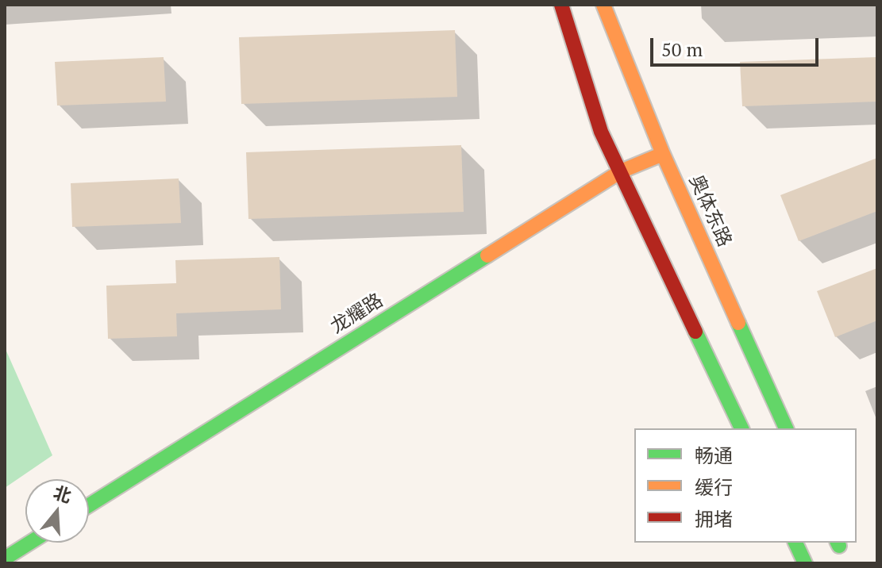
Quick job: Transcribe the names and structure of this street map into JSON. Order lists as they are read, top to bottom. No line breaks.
{"streets":{"main road":["奥体东路","龙耀路"]},"crossings":[["奥体东路","龙耀路"]],"legend":["畅通","缓行","拥堵"],"scale_bar":"50 m","north":"top"}
